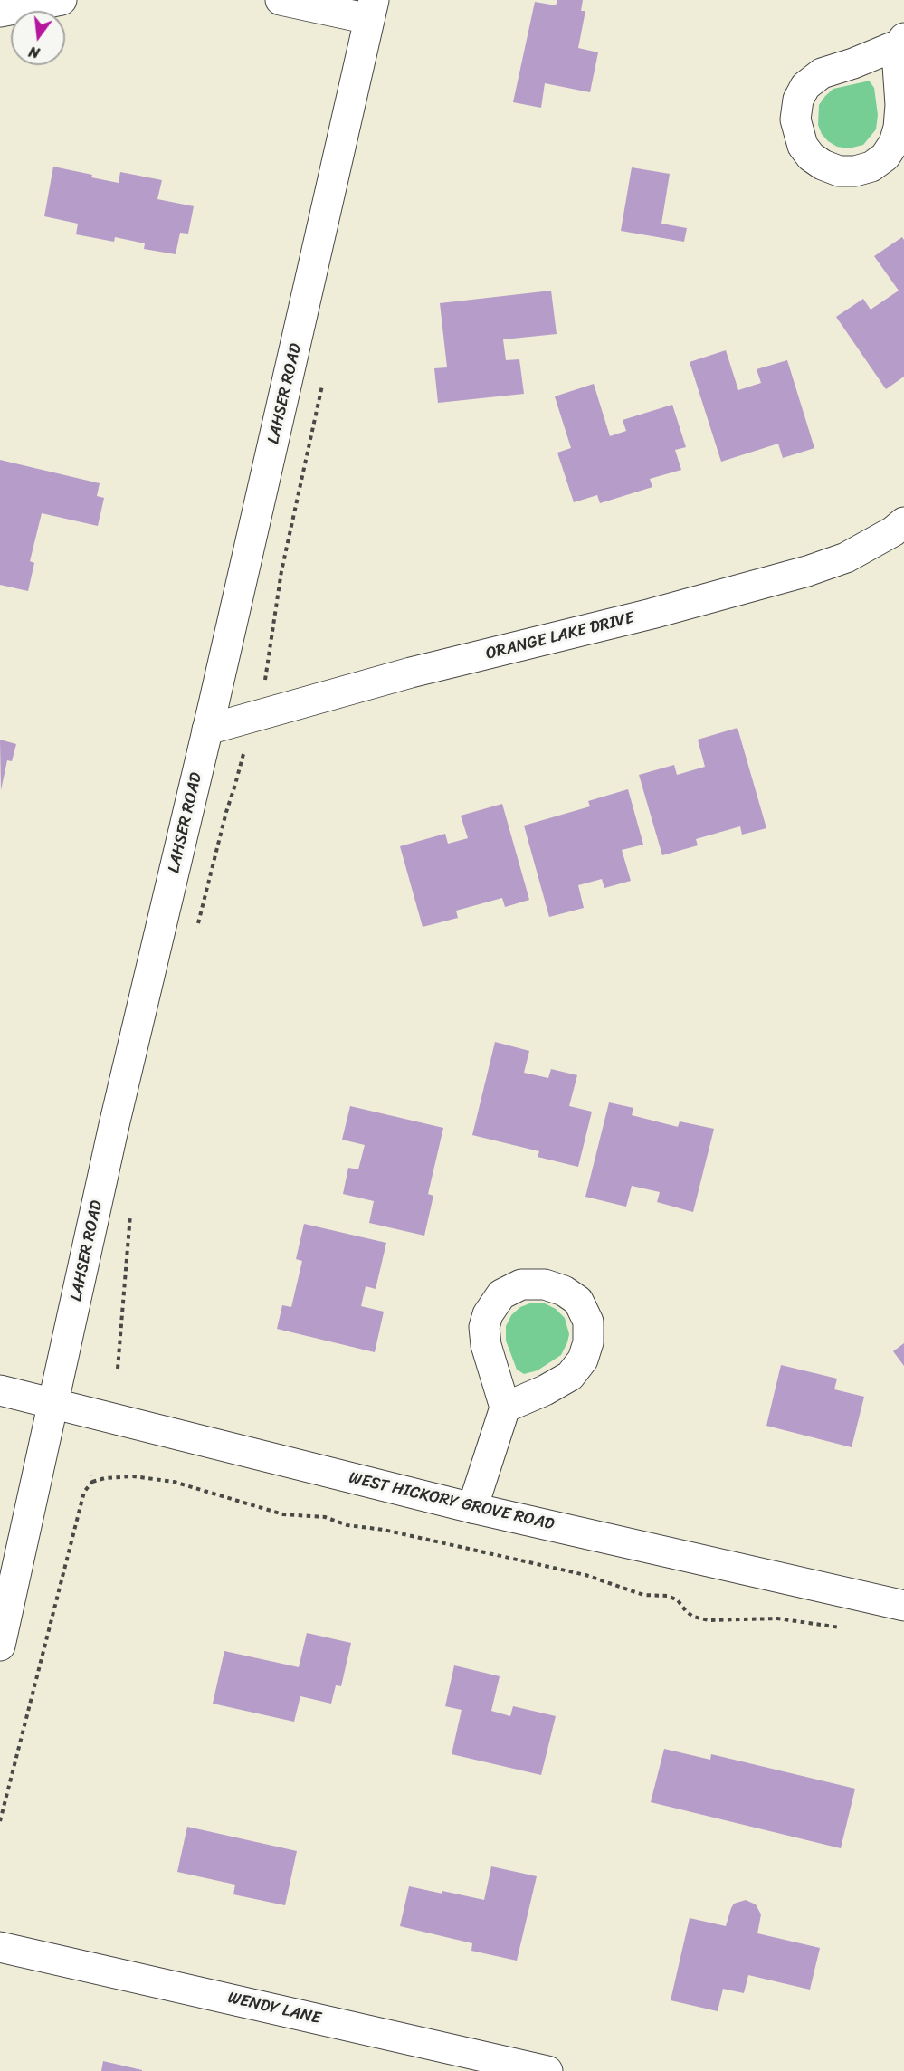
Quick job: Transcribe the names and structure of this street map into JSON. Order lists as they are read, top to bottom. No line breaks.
{"streets":{"street":["LAHSER ROAD","ORANGE LAKE DRIVE","WEST HICKORY GROVE ROAD","WENDY LANE"]},"crossings":[["LAHSER ROAD","ORANGE LAKE DRIVE"],["LAHSER ROAD","WEST HICKORY GROVE ROAD"]],"north":"bottom"}
